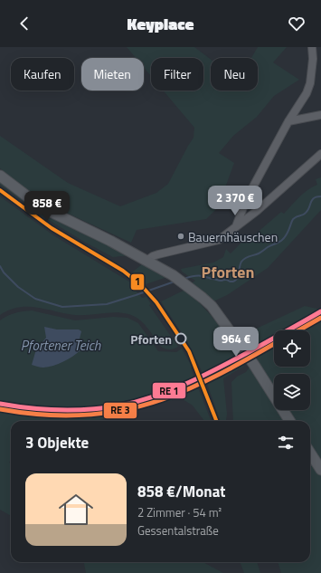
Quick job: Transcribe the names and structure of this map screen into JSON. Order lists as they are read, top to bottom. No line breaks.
{"districts":["Pforten"],"water":["Pfortener Teich"],"places":["Bauernhäuschen","Pforten"],"lines":["tram line 1"],"page":{"header":"Keyplace","chip":["Kaufen","Mieten","Filter","Neu"],"price":["2 370 €","858 €","964 €"],"heading":"3 Objekte","list":[{"name":"858 €/Monat","note":"2 Zimmer · 54 m² · Gessentalstraße"}]}}
